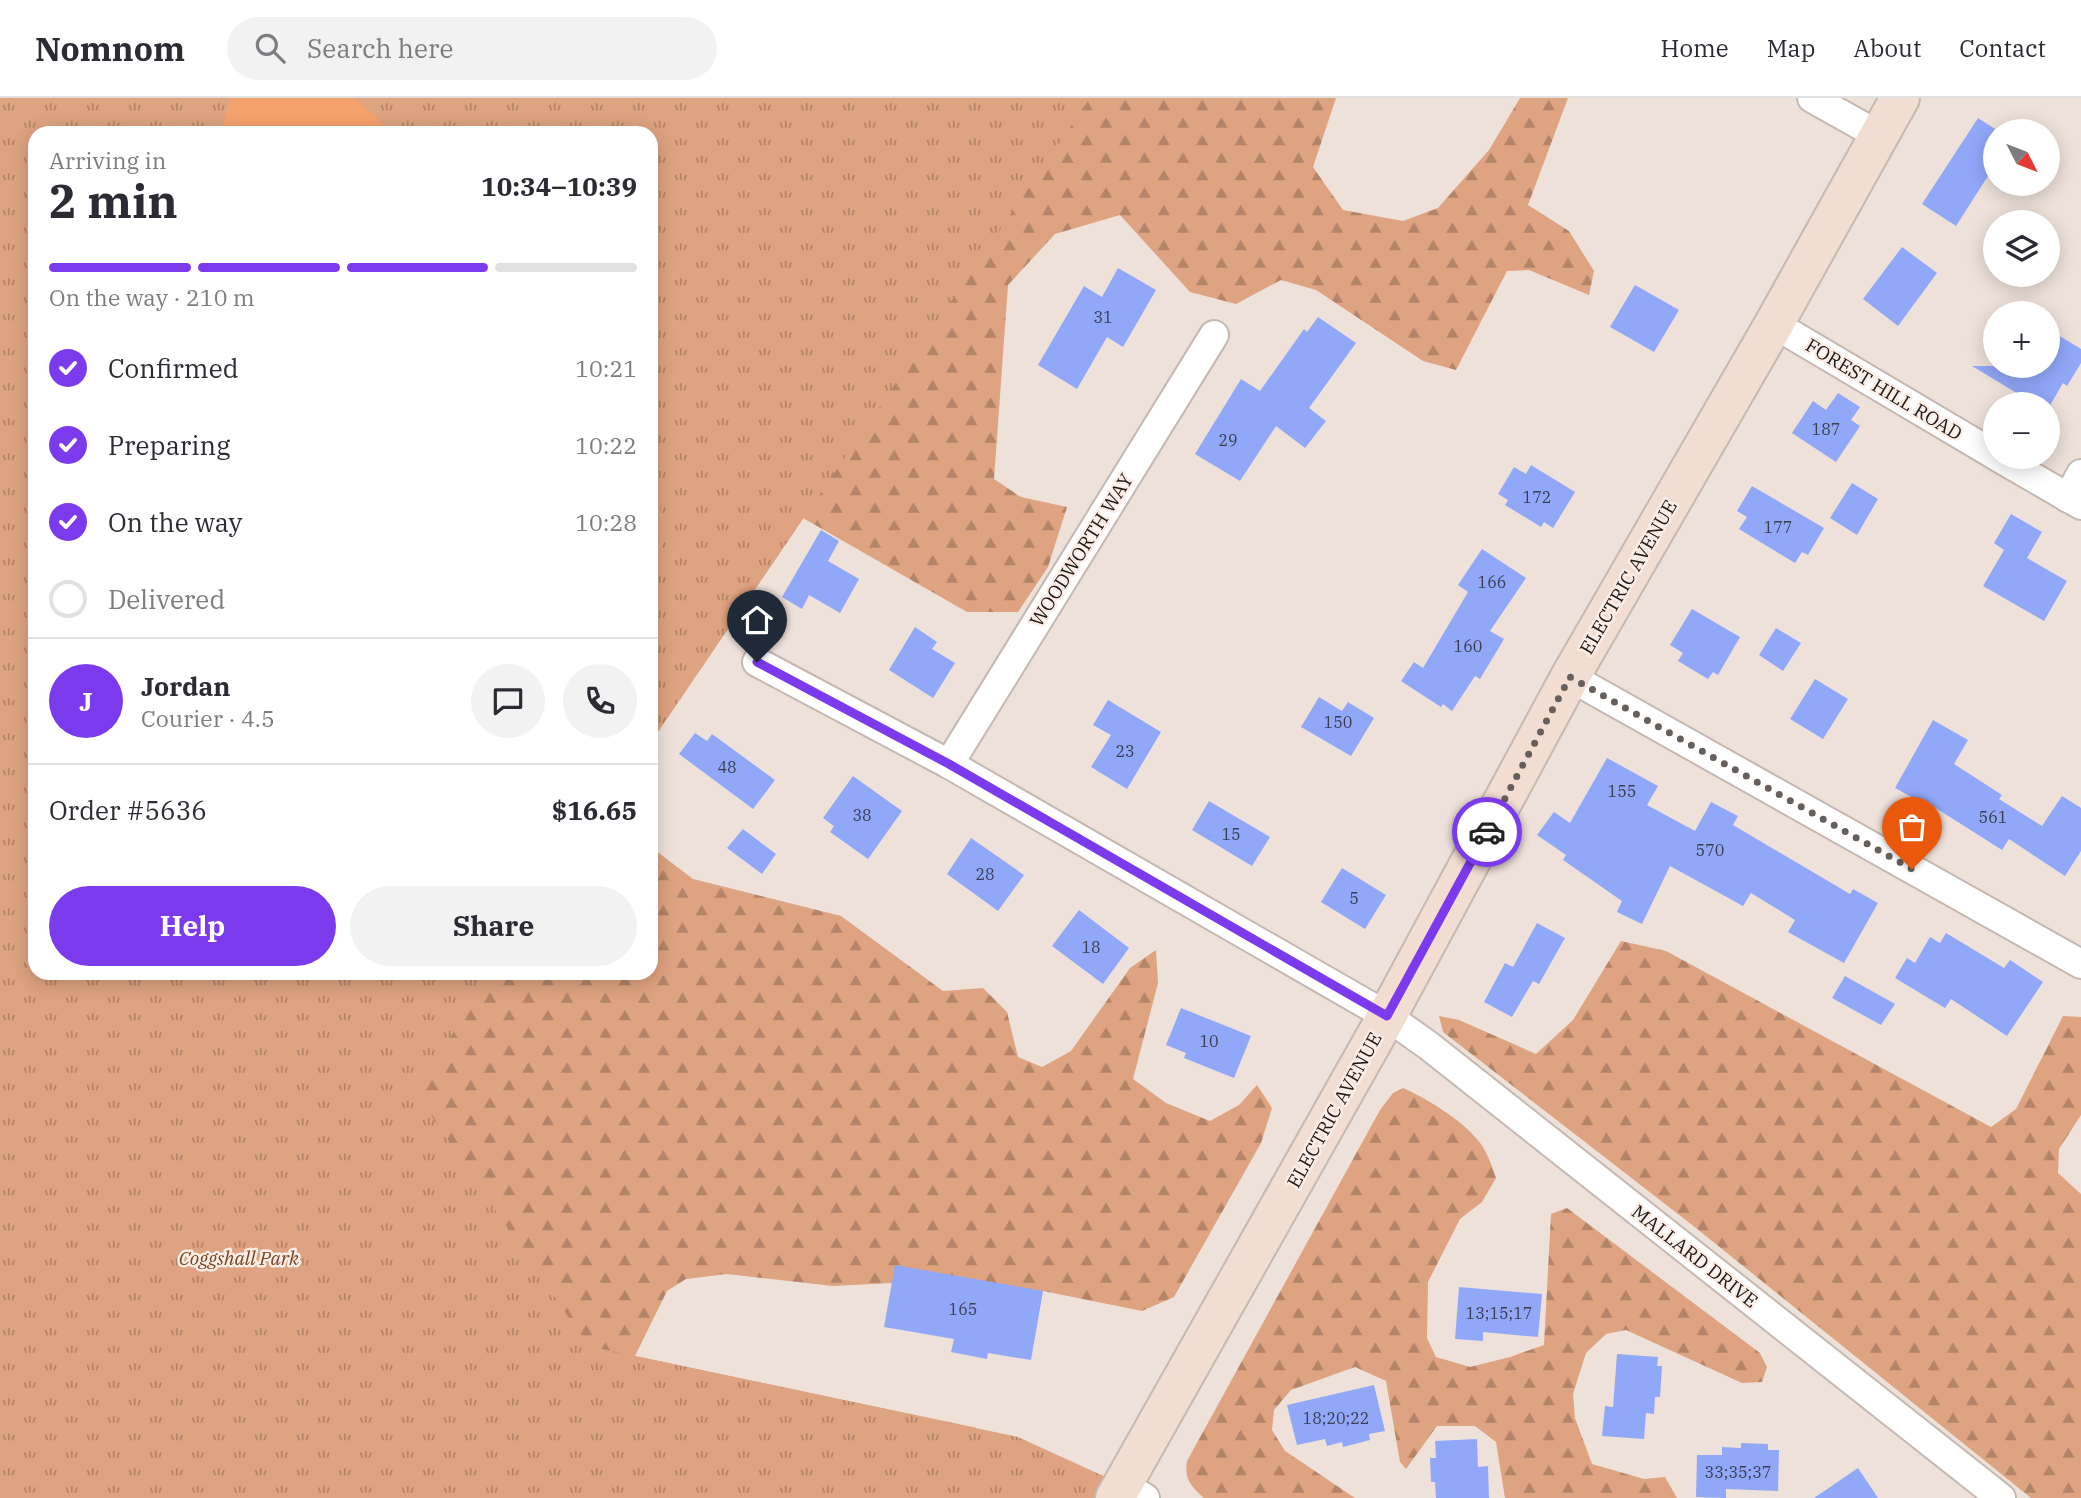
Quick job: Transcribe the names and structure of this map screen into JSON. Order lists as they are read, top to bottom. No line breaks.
{"streets":{"main road":["ELECTRIC AVENUE"],"street":["FOREST HILL ROAD","WOODWORTH WAY","MALLARD DRIVE"]},"crossings":[["FOREST HILL ROAD","ELECTRIC AVENUE"],["WOODWORTH WAY","MALLARD DRIVE"],["ELECTRIC AVENUE","MALLARD DRIVE"]],"parks":["Coggshall Park"],"house_numbers":["31","187","29","172","177","166","160","150","23","48","155","38","561","15","570","28","5","18","10","165","13;15;17","18;20;22","33;35;37"],"north":"bottom right","page":{"header":"Nomnom","search":"Search here","nav":["Home","Map","About","Contact"],"map_buttons":["+","−"],"heading":["2 min","Arriving in","10:34–10:39"],"panel":["Jordan","Courier · 4.5","Order #5636","$16.65"],"bar":"On the way · 210 m","list":[["Confirmed","10:21"],["Preparing","10:22"],["On the way","10:28"],"Delivered"],"round":"J","buttons":["Help","Share"]}}
